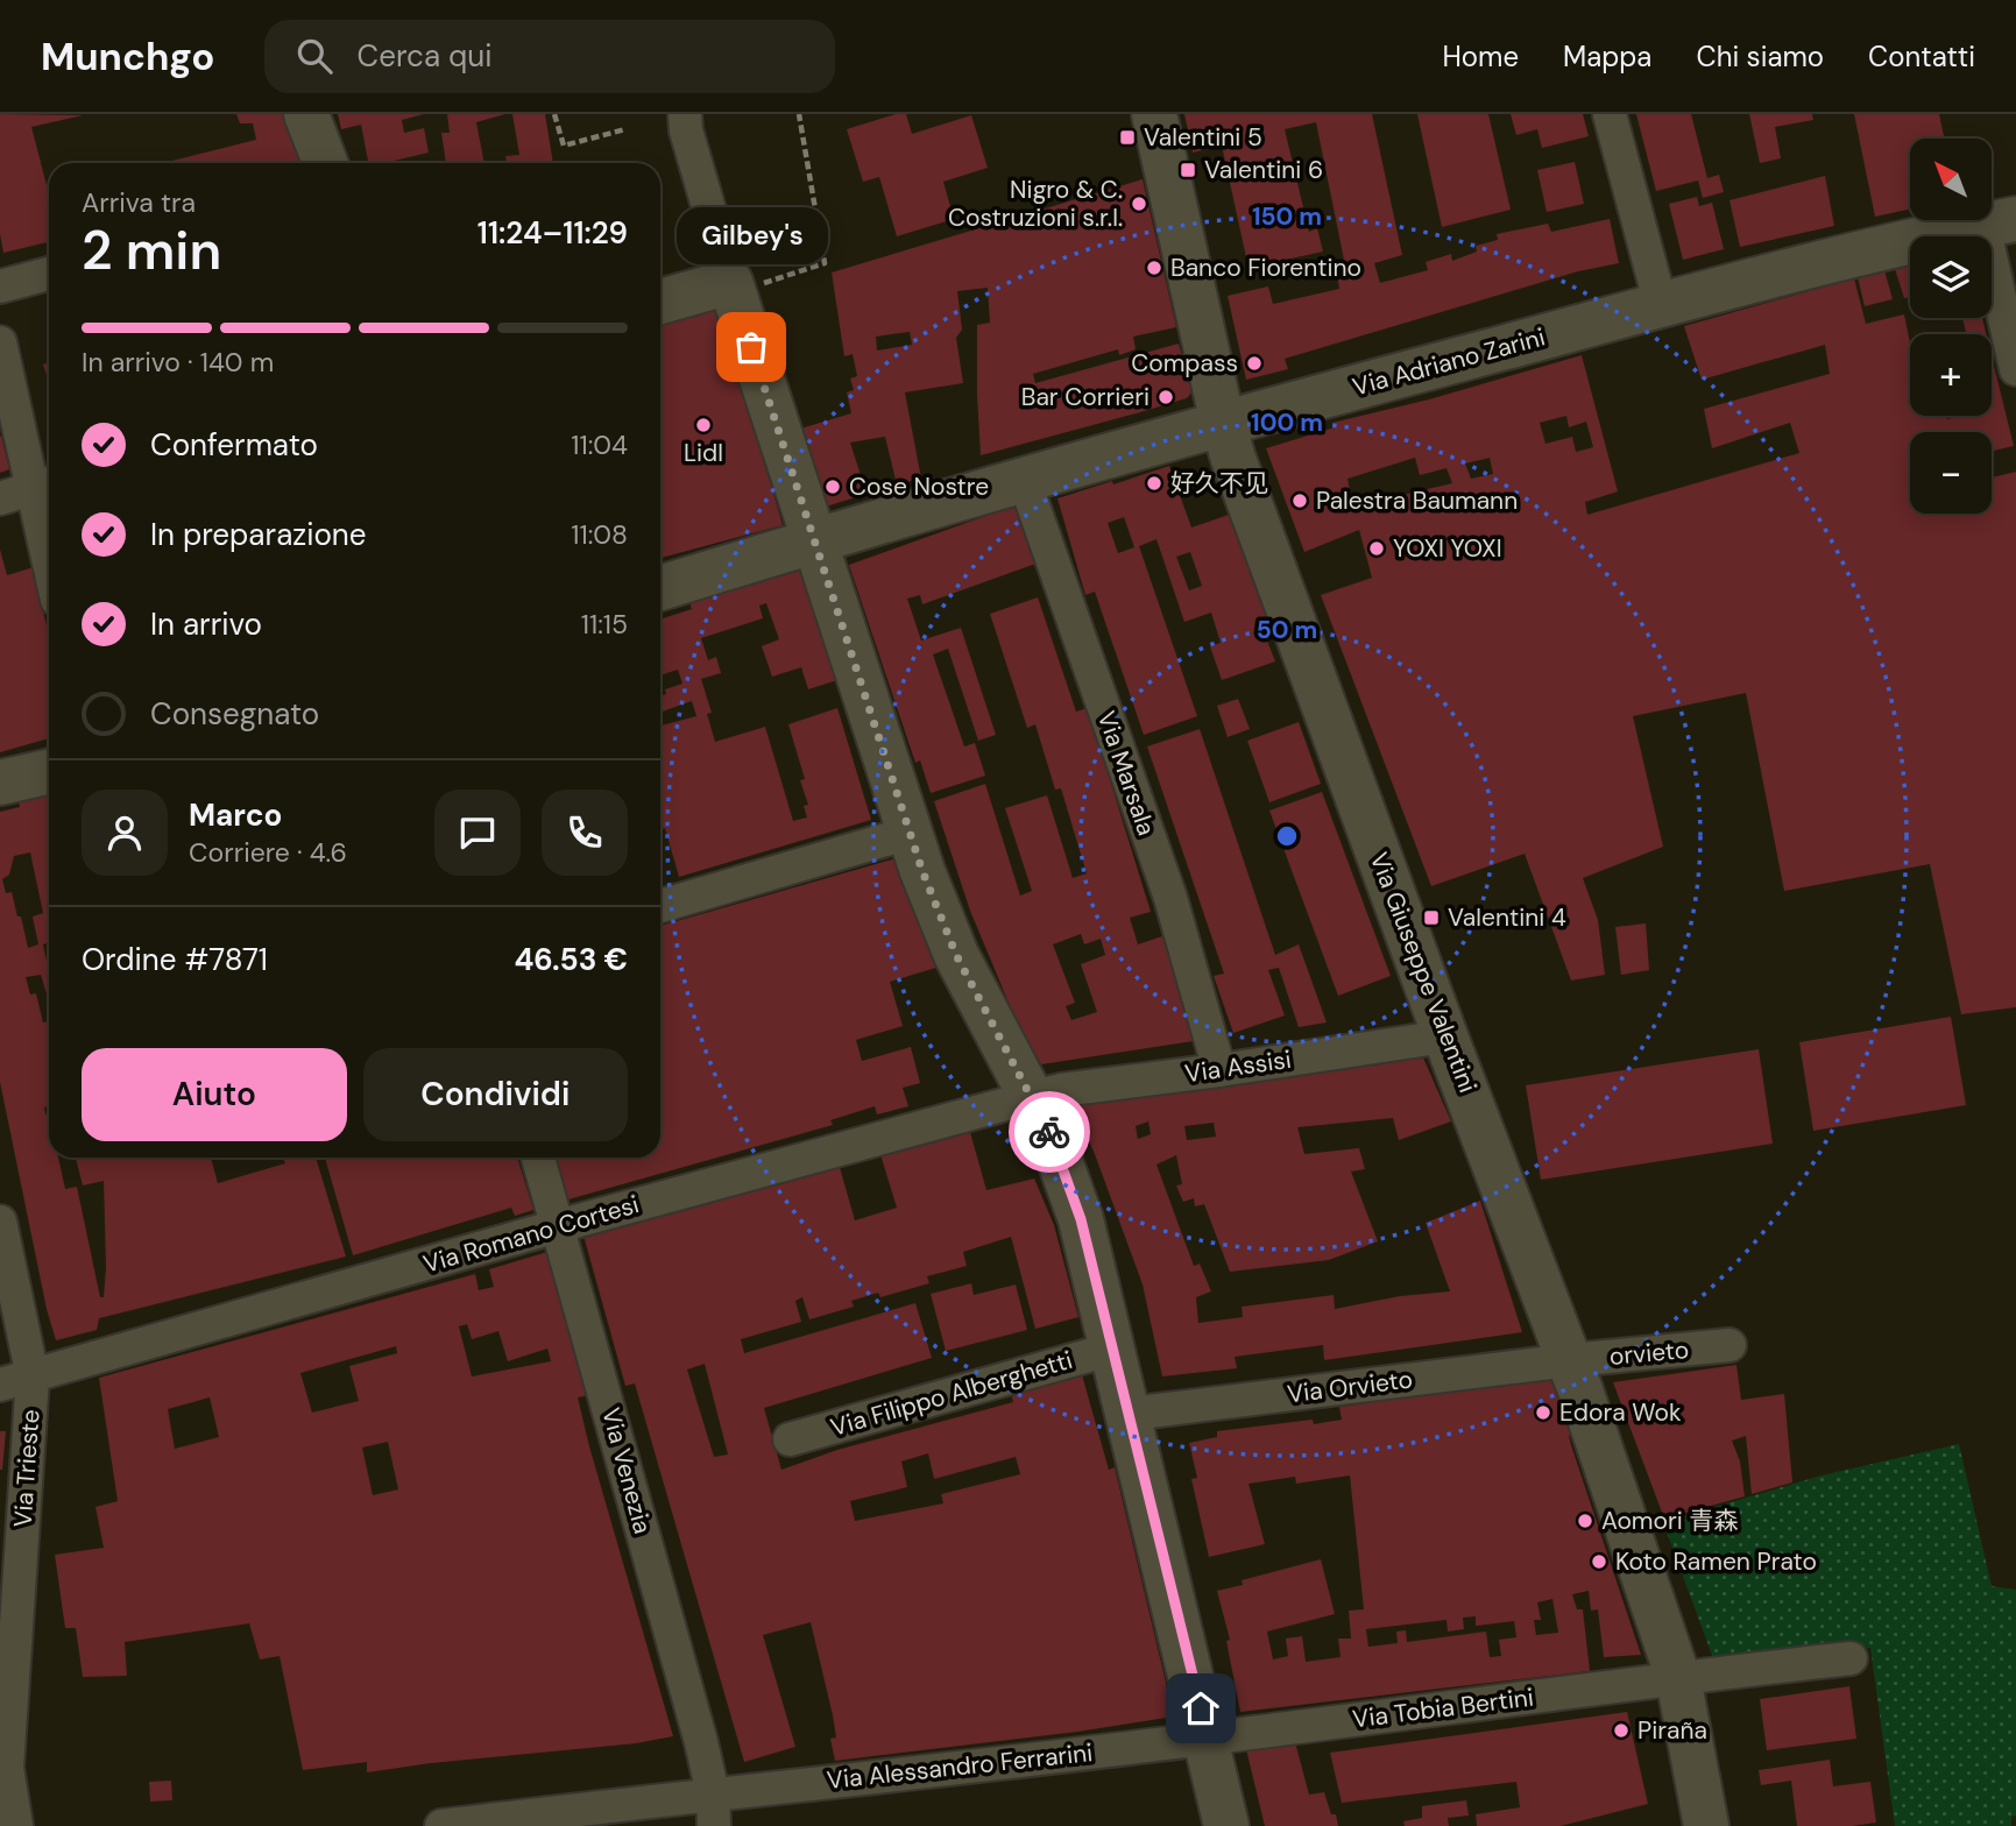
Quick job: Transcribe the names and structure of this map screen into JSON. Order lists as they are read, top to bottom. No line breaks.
{"streets":{"street":["Via Adriano Zarini","Via Marsala","Via Giuseppe Valentini","Via Assisi","Via Romano Cortesi","orvieto","Via Orvieto","Via Filippo Alberghetti","Via Trieste","Via Venezia","Via Tobia Bertini","Via Alessandro Ferrarini"]},"crossings":[["Via Adriano Zarini","Via Marsala"],["Via Adriano Zarini","Via Giuseppe Valentini"],["Via Marsala","Via Assisi"],["Via Giuseppe Valentini","Via Assisi"],["Via Giuseppe Valentini","orvieto"],["Via Giuseppe Valentini","Via Orvieto"],["Via Giuseppe Valentini","Via Tobia Bertini"],["Via Assisi","Via Romano Cortesi"],["Via Romano Cortesi","Via Trieste"],["Via Romano Cortesi","Via Venezia"],["orvieto","Via Orvieto"],["Via Venezia","Via Alessandro Ferrarini"],["Via Tobia Bertini","Via Alessandro Ferrarini"]],"places":{"transit":["Valentini 5","Valentini 6","Valentini 4"],"other":["Nigro & C. Costruzioni s.r.l.","Banco Fiorentino","Gilbey's","Compass","Bar Corrieri","Lidl","好久不见","Cose Nostre","Palestra Baumann","YOXI YOXI","Edora Wok","Aomori 青森","Koto Ramen Prato","Piraña"]},"north":"top left","page":{"header":"Munchgo","search":"Cerca qui","nav":["Home","Mappa","Chi siamo","Contatti"],"map_buttons":["+","−"],"heading":["2 min","Arriva tra","11:24–11:29"],"panel":["Marco","Corriere · 4.6","Ordine #7871","46.53 €"],"bubble":"Gilbey's","bar":"In arrivo · 140 m","list":[["Confermato","11:04"],["In preparazione","11:08"],["In arrivo","11:15"],"Consegnato"],"buttons":["Aiuto","Condividi"]},"rings":["150 m","100 m","50 m"]}
